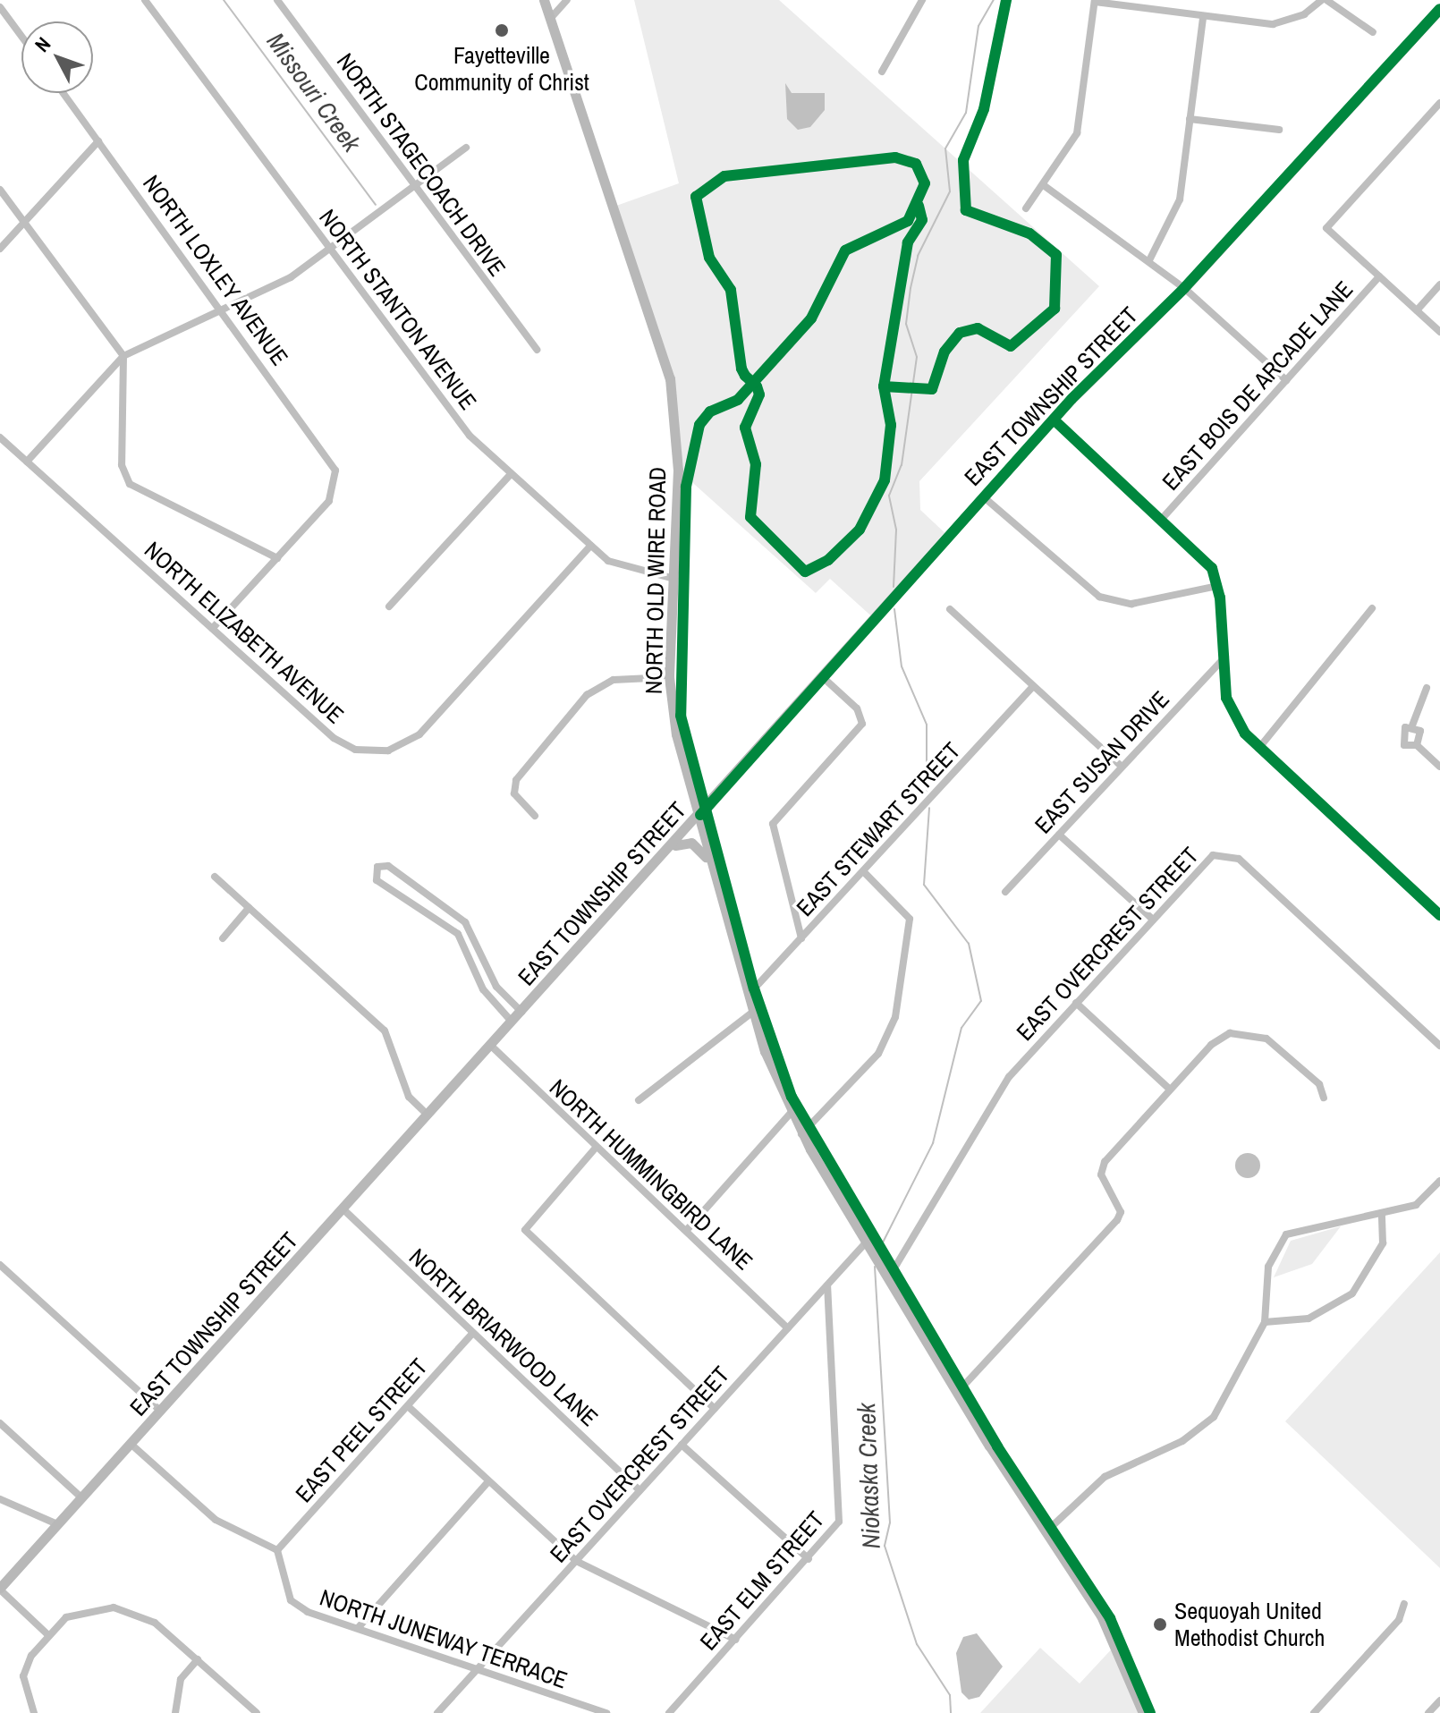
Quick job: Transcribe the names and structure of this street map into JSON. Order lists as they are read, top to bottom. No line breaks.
{"streets":{"street":["NORTH STAGECOACH DRIVE","NORTH LOXLEY AVENUE","NORTH STANTON AVENUE","EAST BOIS DE ARCADE LANE","EAST TOWNSHIP STREET","NORTH OLD WIRE ROAD","NORTH ELIZABETH AVENUE","EAST SUSAN DRIVE","EAST STEWART STREET","EAST OVERCREST STREET","NORTH HUMMINGBIRD LANE","NORTH BRIARWOOD LANE","EAST PEEL STREET","EAST ELM STREET","NORTH JUNEWAY TERRACE"]},"crossings":[["NORTH STANTON AVENUE","NORTH OLD WIRE ROAD"],["NORTH STANTON AVENUE","NORTH ELIZABETH AVENUE"],["EAST TOWNSHIP STREET","NORTH OLD WIRE ROAD"],["EAST TOWNSHIP STREET","NORTH HUMMINGBIRD LANE"],["EAST TOWNSHIP STREET","NORTH BRIARWOOD LANE"],["NORTH OLD WIRE ROAD","EAST STEWART STREET"],["NORTH OLD WIRE ROAD","EAST OVERCREST STREET"],["EAST OVERCREST STREET","NORTH HUMMINGBIRD LANE"],["EAST OVERCREST STREET","NORTH BRIARWOOD LANE"],["EAST OVERCREST STREET","EAST ELM STREET"],["EAST OVERCREST STREET","NORTH JUNEWAY TERRACE"],["NORTH BRIARWOOD LANE","EAST PEEL STREET"],["EAST PEEL STREET","NORTH JUNEWAY TERRACE"]],"water":["Missouri Creek","Niokaska Creek"],"places":["Fayetteville Community of Christ","Sequoyah United Methodist Church"],"north":"top left"}
